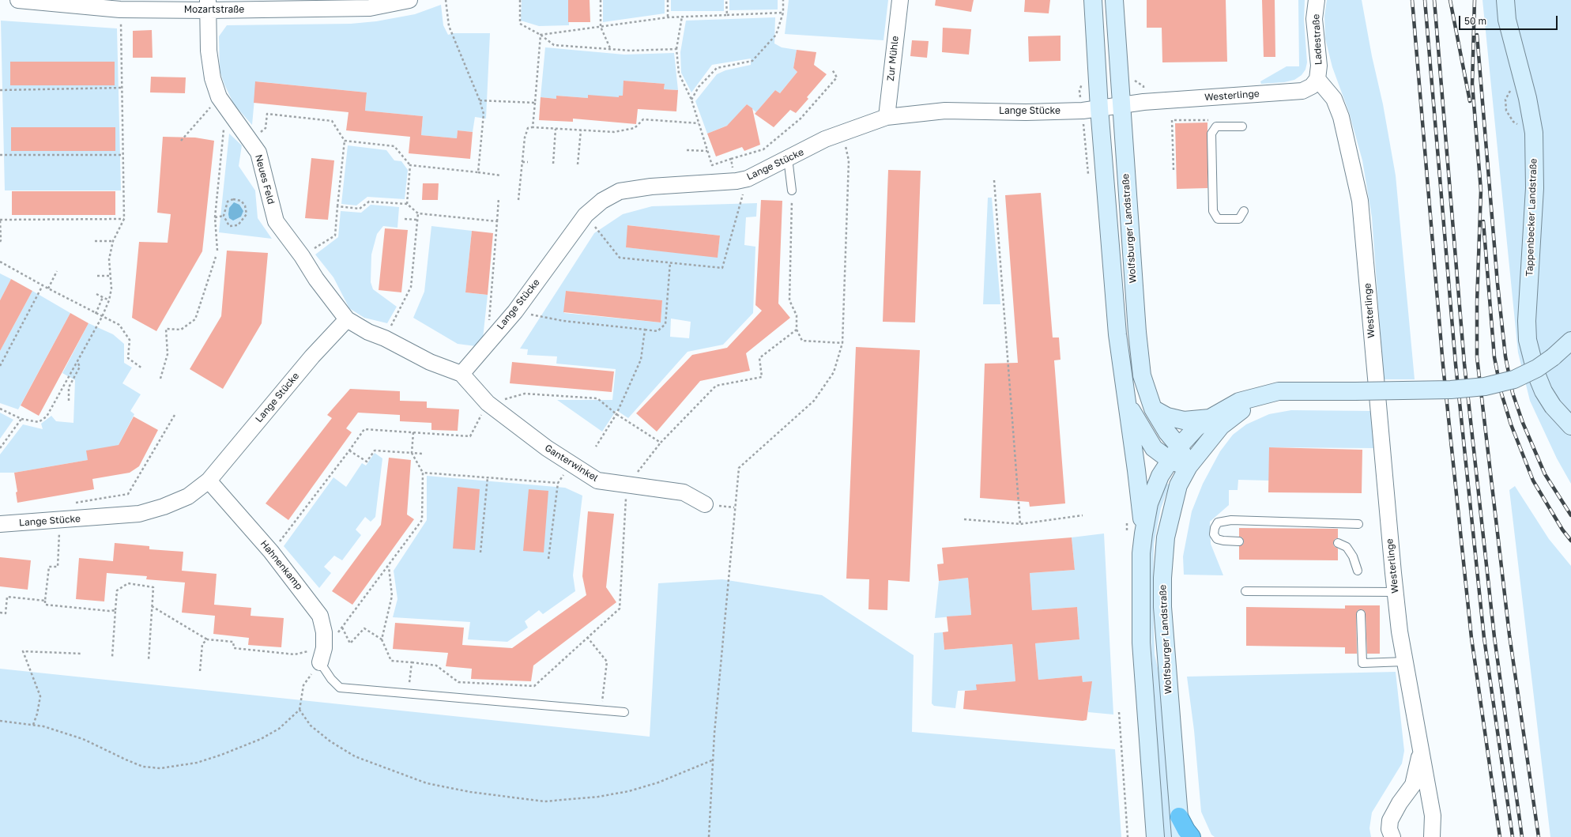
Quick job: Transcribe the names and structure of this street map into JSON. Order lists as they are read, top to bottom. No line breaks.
{"streets":{"street":["Mozartstraße","Ladestraße","Zur Mühle","Westerlinge","Lange Stücke","Neues Feld","Tappenbecker Landstraße","Wolfsburger Landstraße","Ganterwinkel","Hahnenkamp"]},"crossings":[["Mozartstraße","Neues Feld"],["Ladestraße","Westerlinge"],["Zur Mühle","Lange Stücke"],["Westerlinge","Lange Stücke"],["Westerlinge","Wolfsburger Landstraße"],["Lange Stücke","Neues Feld"],["Lange Stücke","Wolfsburger Landstraße"],["Lange Stücke","Ganterwinkel"],["Lange Stücke","Hahnenkamp"]],"scale_bar":"50 m"}
